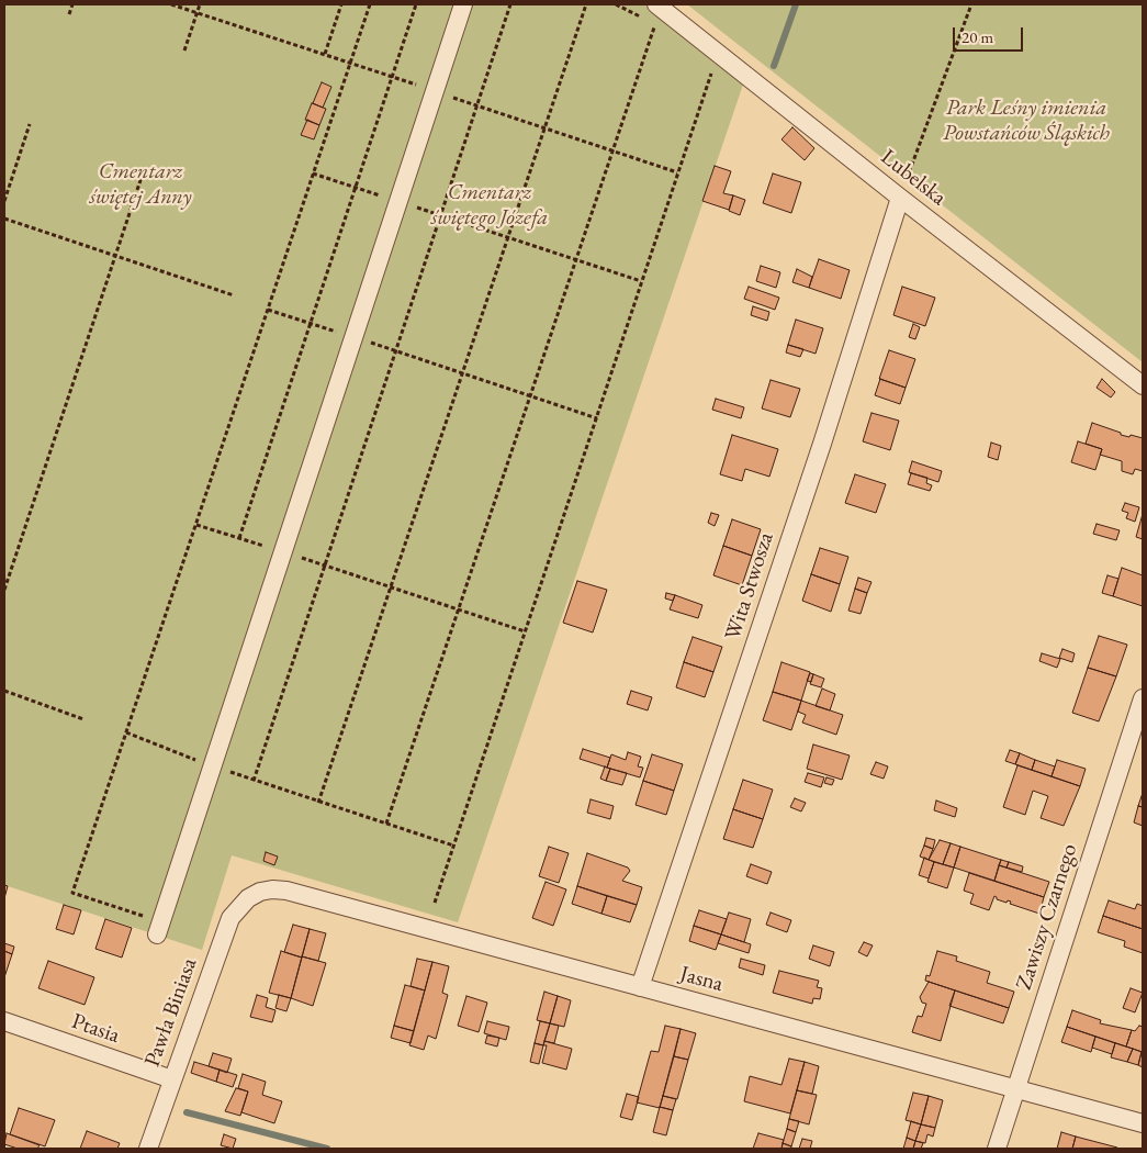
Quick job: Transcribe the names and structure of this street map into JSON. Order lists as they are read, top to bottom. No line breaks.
{"streets":{"street":["Lubelska","Wita Stwosza","Zawiszy Czarnego","Jasna","Pawła Biniasa","Ptasia"]},"crossings":[["Lubelska","Wita Stwosza"],["Wita Stwosza","Jasna"],["Zawiszy Czarnego","Jasna"],["Jasna","Pawła Biniasa"],["Pawła Biniasa","Ptasia"]],"parks":["Park Leśny imienia Powstańców Śląskich","Cmentarz świętej Anny","Cmentarz świętego Józefa"],"scale_bar":"20 m"}
